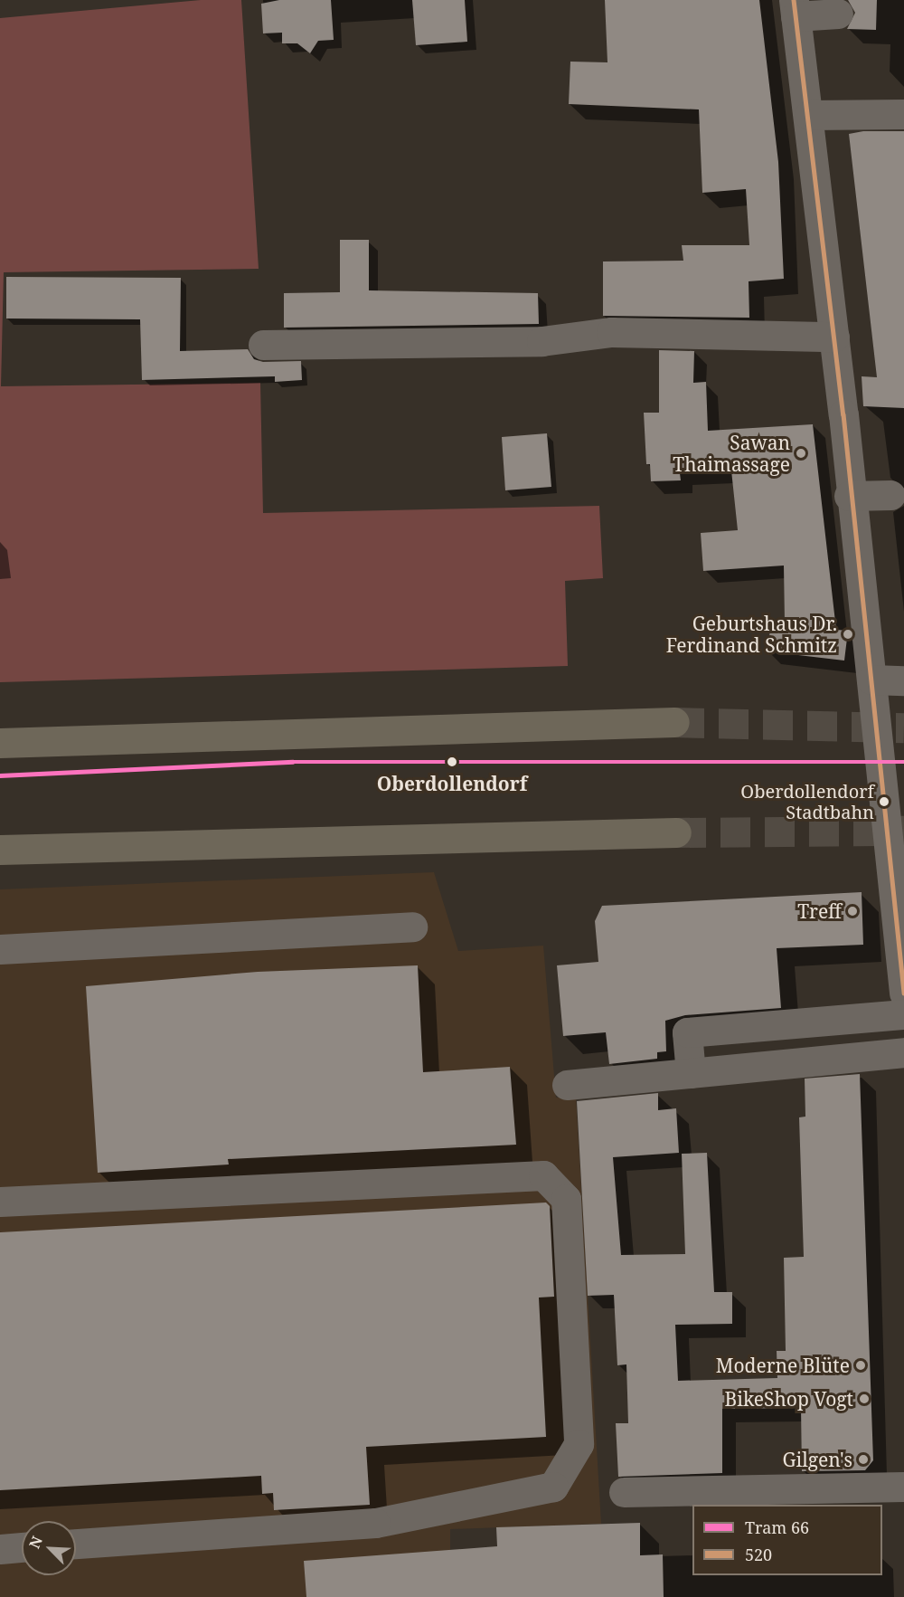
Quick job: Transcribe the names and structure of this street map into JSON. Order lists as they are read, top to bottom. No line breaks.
{"places":["Sawan Thaimassage","Geburtshaus Dr. Ferdinand Schmitz","Oberdollendorf","Oberdollendorf Stadtbahn","Treff","Moderne Blüte","BikeShop Vogt","Gilgen's"],"lines":["transit line 520","tram line 66"],"legend":["Tram 66","520"],"north":"top left"}
